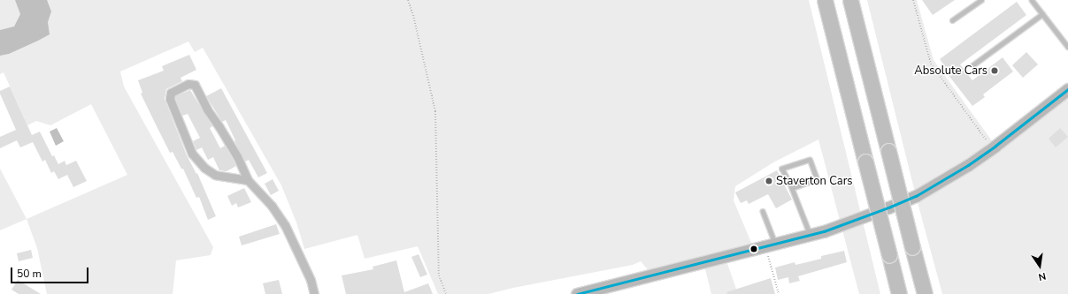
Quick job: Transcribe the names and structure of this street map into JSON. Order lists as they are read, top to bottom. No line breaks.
{"places":["Absolute Cars","Staverton Cars"],"scale_bar":"50 m","north":"bottom"}
